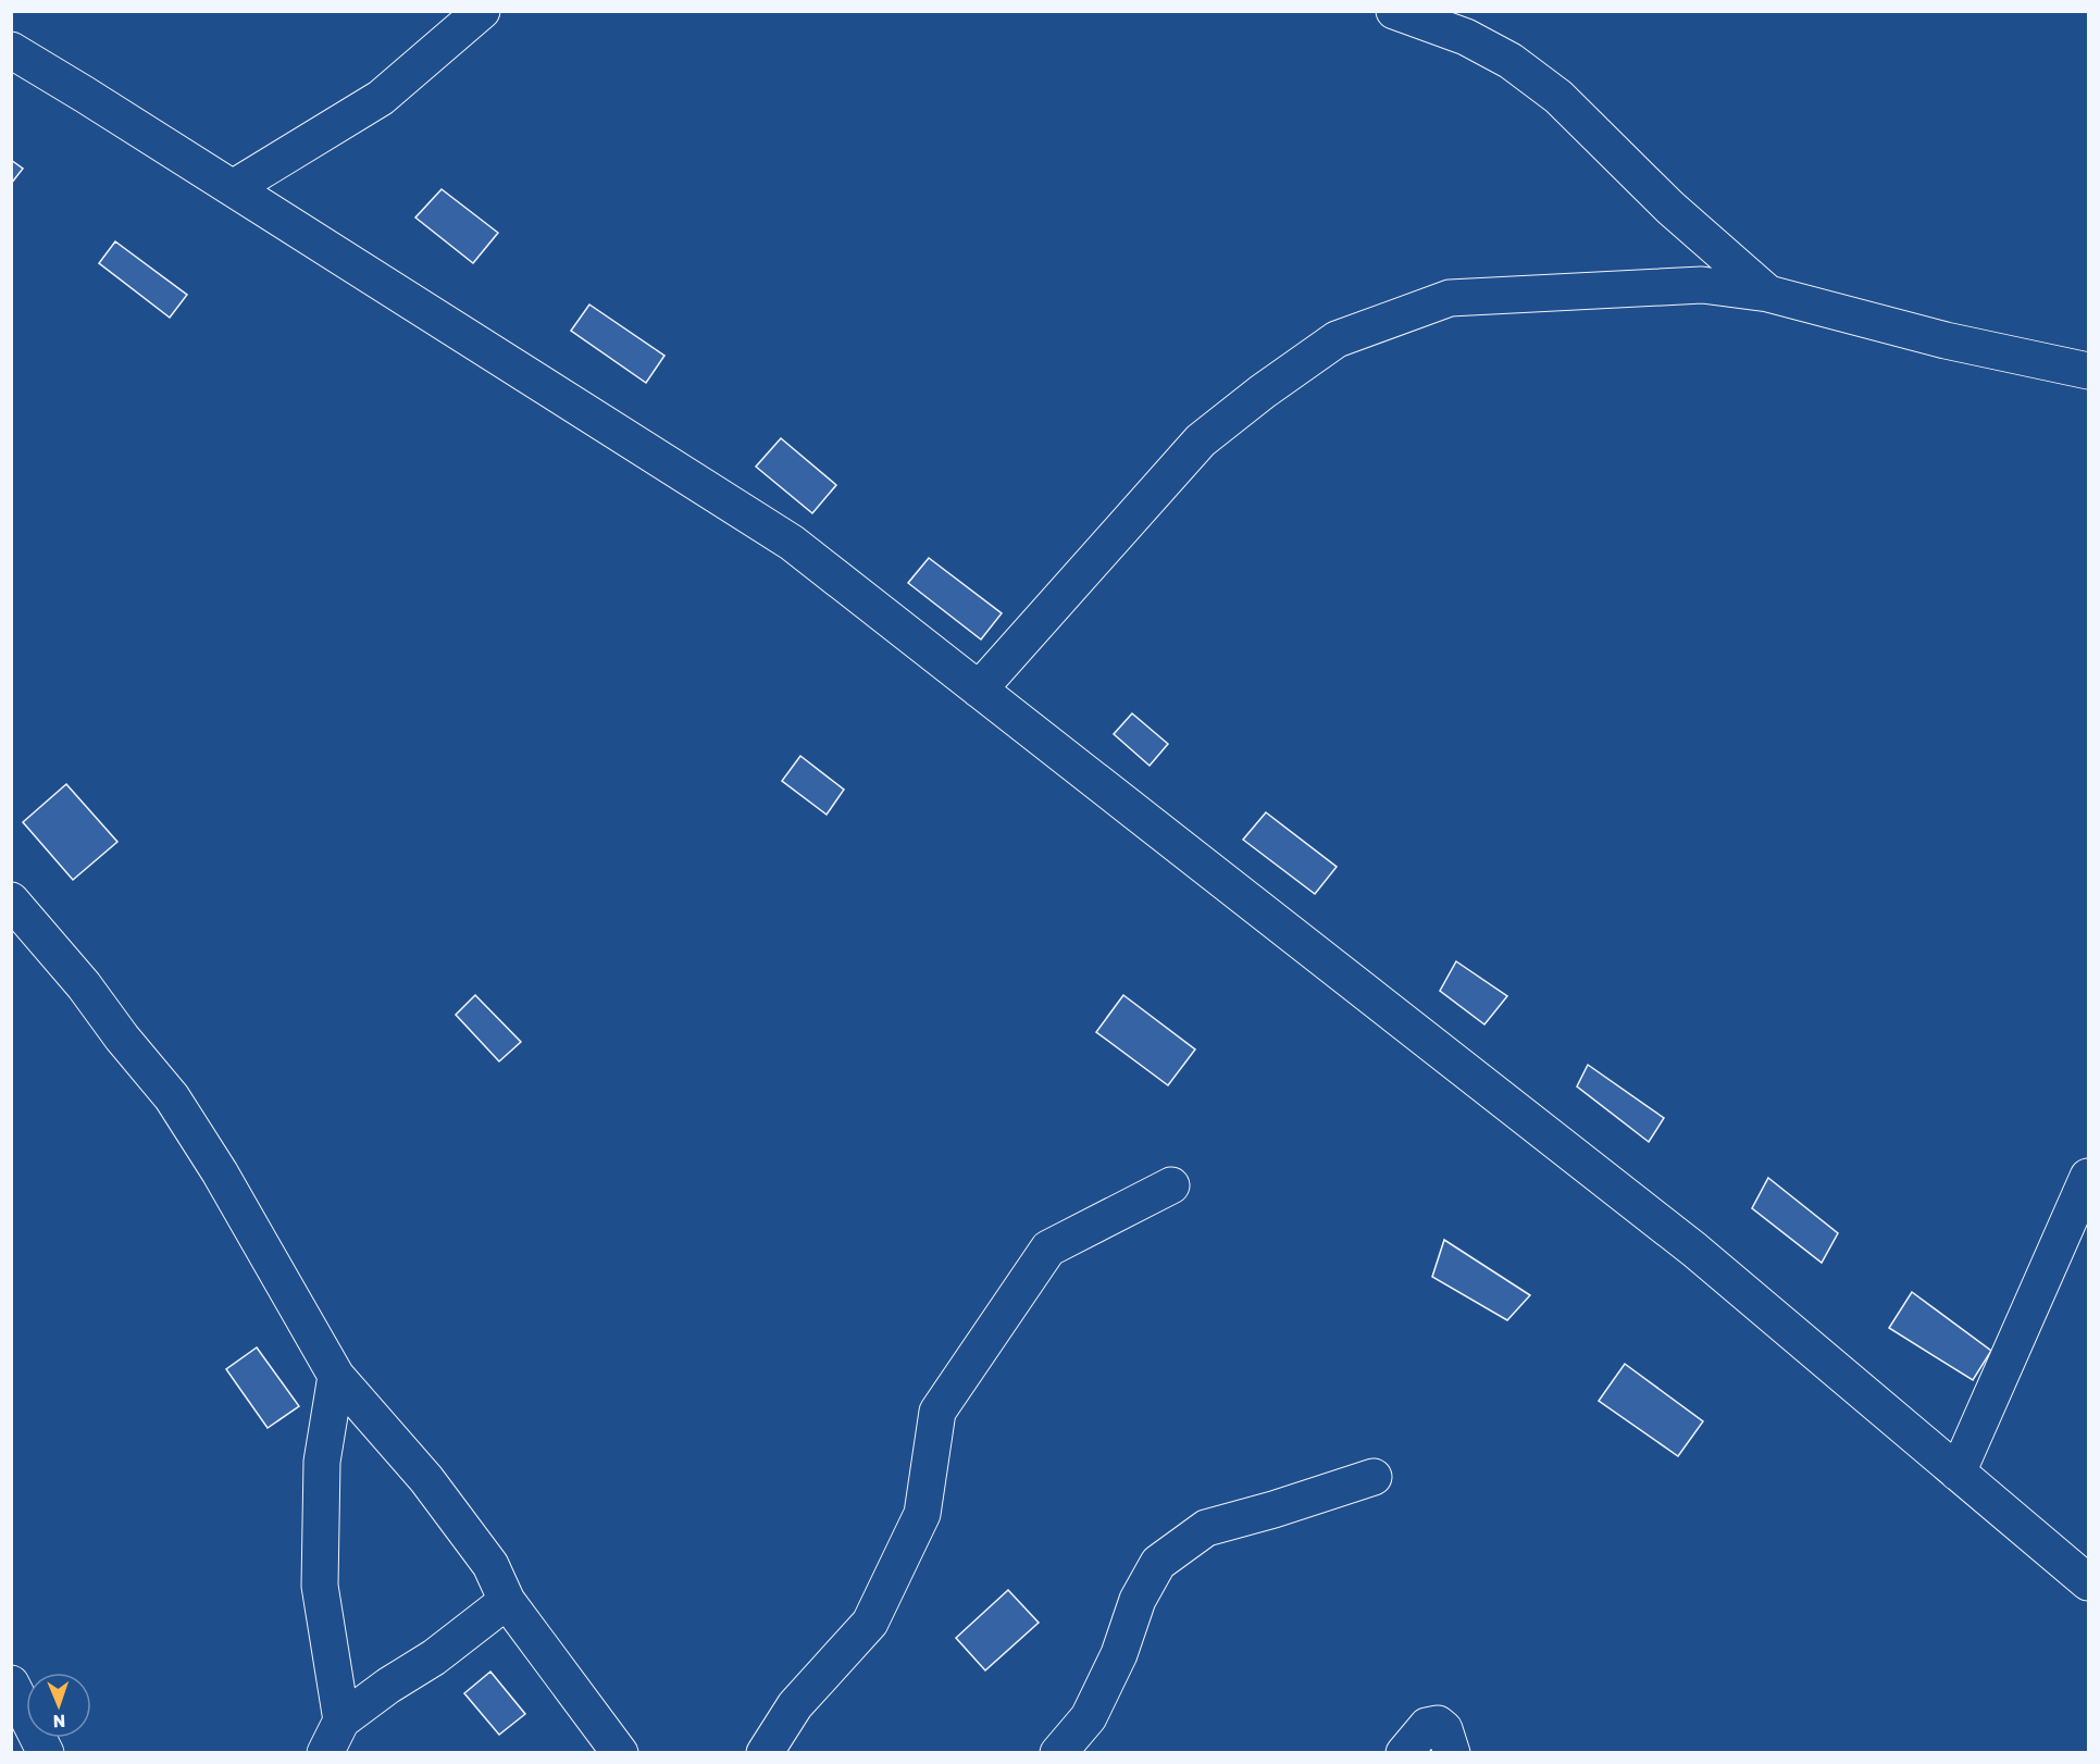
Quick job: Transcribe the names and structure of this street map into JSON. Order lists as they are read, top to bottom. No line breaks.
{"north":"bottom"}
